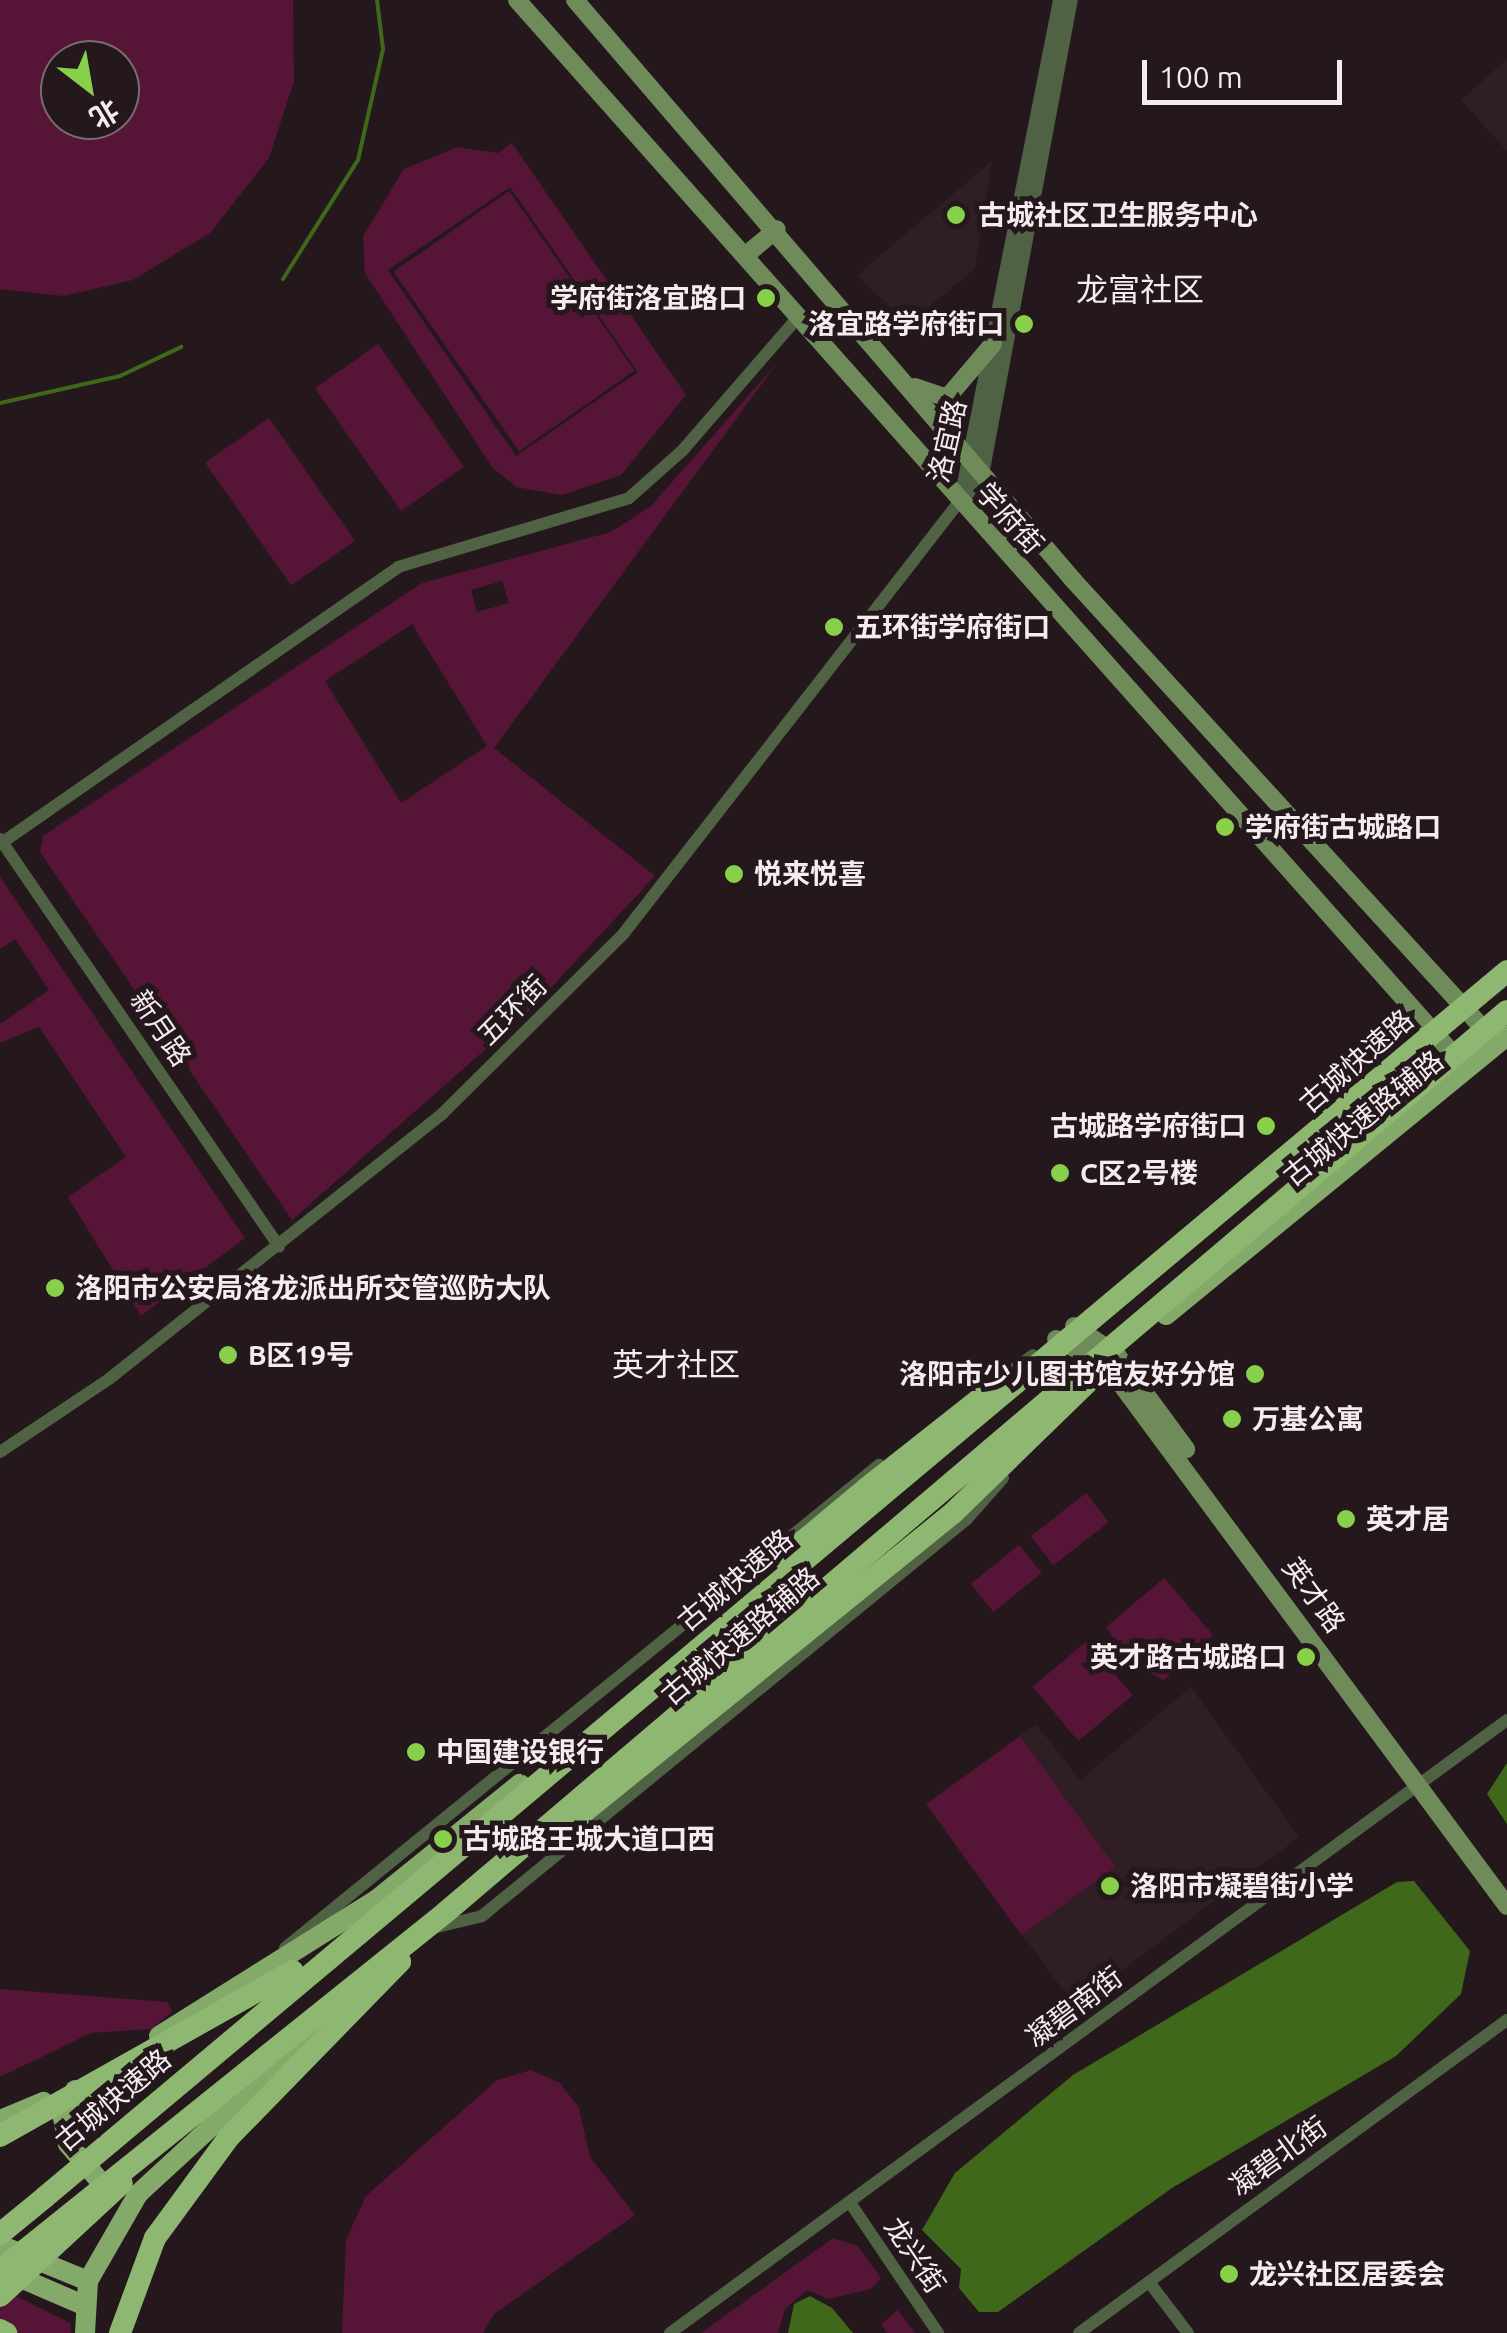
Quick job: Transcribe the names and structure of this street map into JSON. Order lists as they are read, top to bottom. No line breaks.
{"streets":{"highway":["古城快速路"],"main road":["学府街","古城快速路辅路","英才路"],"street":["洛宜路","五环街","新月路","凝碧南街","凝碧北街","龙兴街"]},"crossings":[["洛宜路","学府街"],["洛宜路","五环街"],["学府街","五环街"],["学府街","古城快速路辅路"],["五环街","新月路"],["古城快速路","古城快速路辅路"],["古城快速路辅路","英才路"],["英才路","凝碧南街"],["凝碧南街","龙兴街"]],"districts":["龙富社区","英才社区"],"places":["古城社区卫生服务中心","学府街洛宜路口","洛宜路学府街口","五环街学府街口","学府街古城路口","悦来悦喜","古城路学府街口","C区2号楼","洛阳市公安局洛龙派出所交管巡防大队","B区19号","洛阳市少儿图书馆友好分馆","万基公寓","英才居","英才路古城路口","中国建设银行","古城路王城大道口西","洛阳市凝碧街小学","龙兴社区居委会"],"scale_bar":"100 m","north":"bottom right"}
